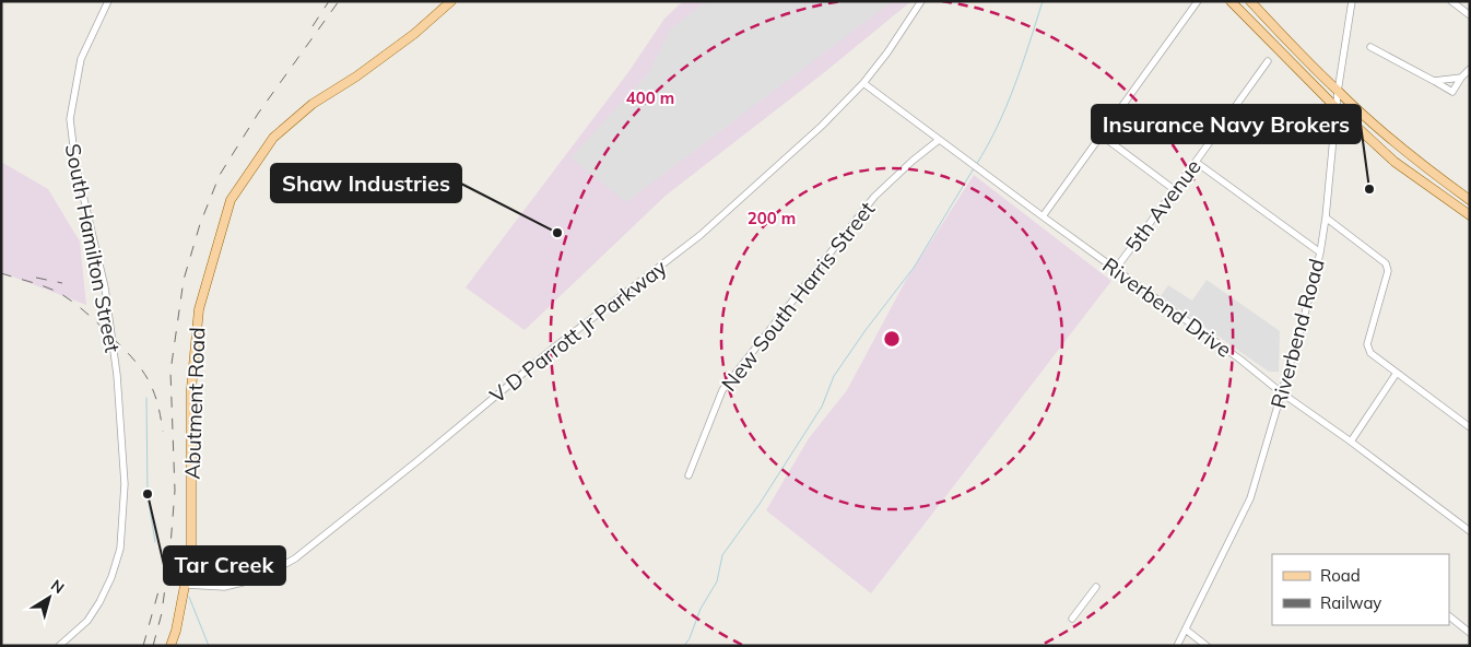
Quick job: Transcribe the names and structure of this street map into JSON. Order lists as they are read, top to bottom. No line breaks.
{"streets":{"main road":["Abutment Road"],"street":["5th Avenue","South Hamilton Street","New South Harris Street","Riverbend Drive","V D Parrott Jr Parkway","Riverbend Road"]},"crossings":[["5th Avenue","Riverbend Drive"],["New South Harris Street","Riverbend Drive"],["Riverbend Drive","V D Parrott Jr Parkway"],["Riverbend Drive","Riverbend Road"],["V D Parrott Jr Parkway","Abutment Road"]],"places":["Insurance Navy Brokers","Shaw Industries","Tar Creek"],"legend":["Road","Railway"],"north":"top right","rings":["400 m","200 m"]}
